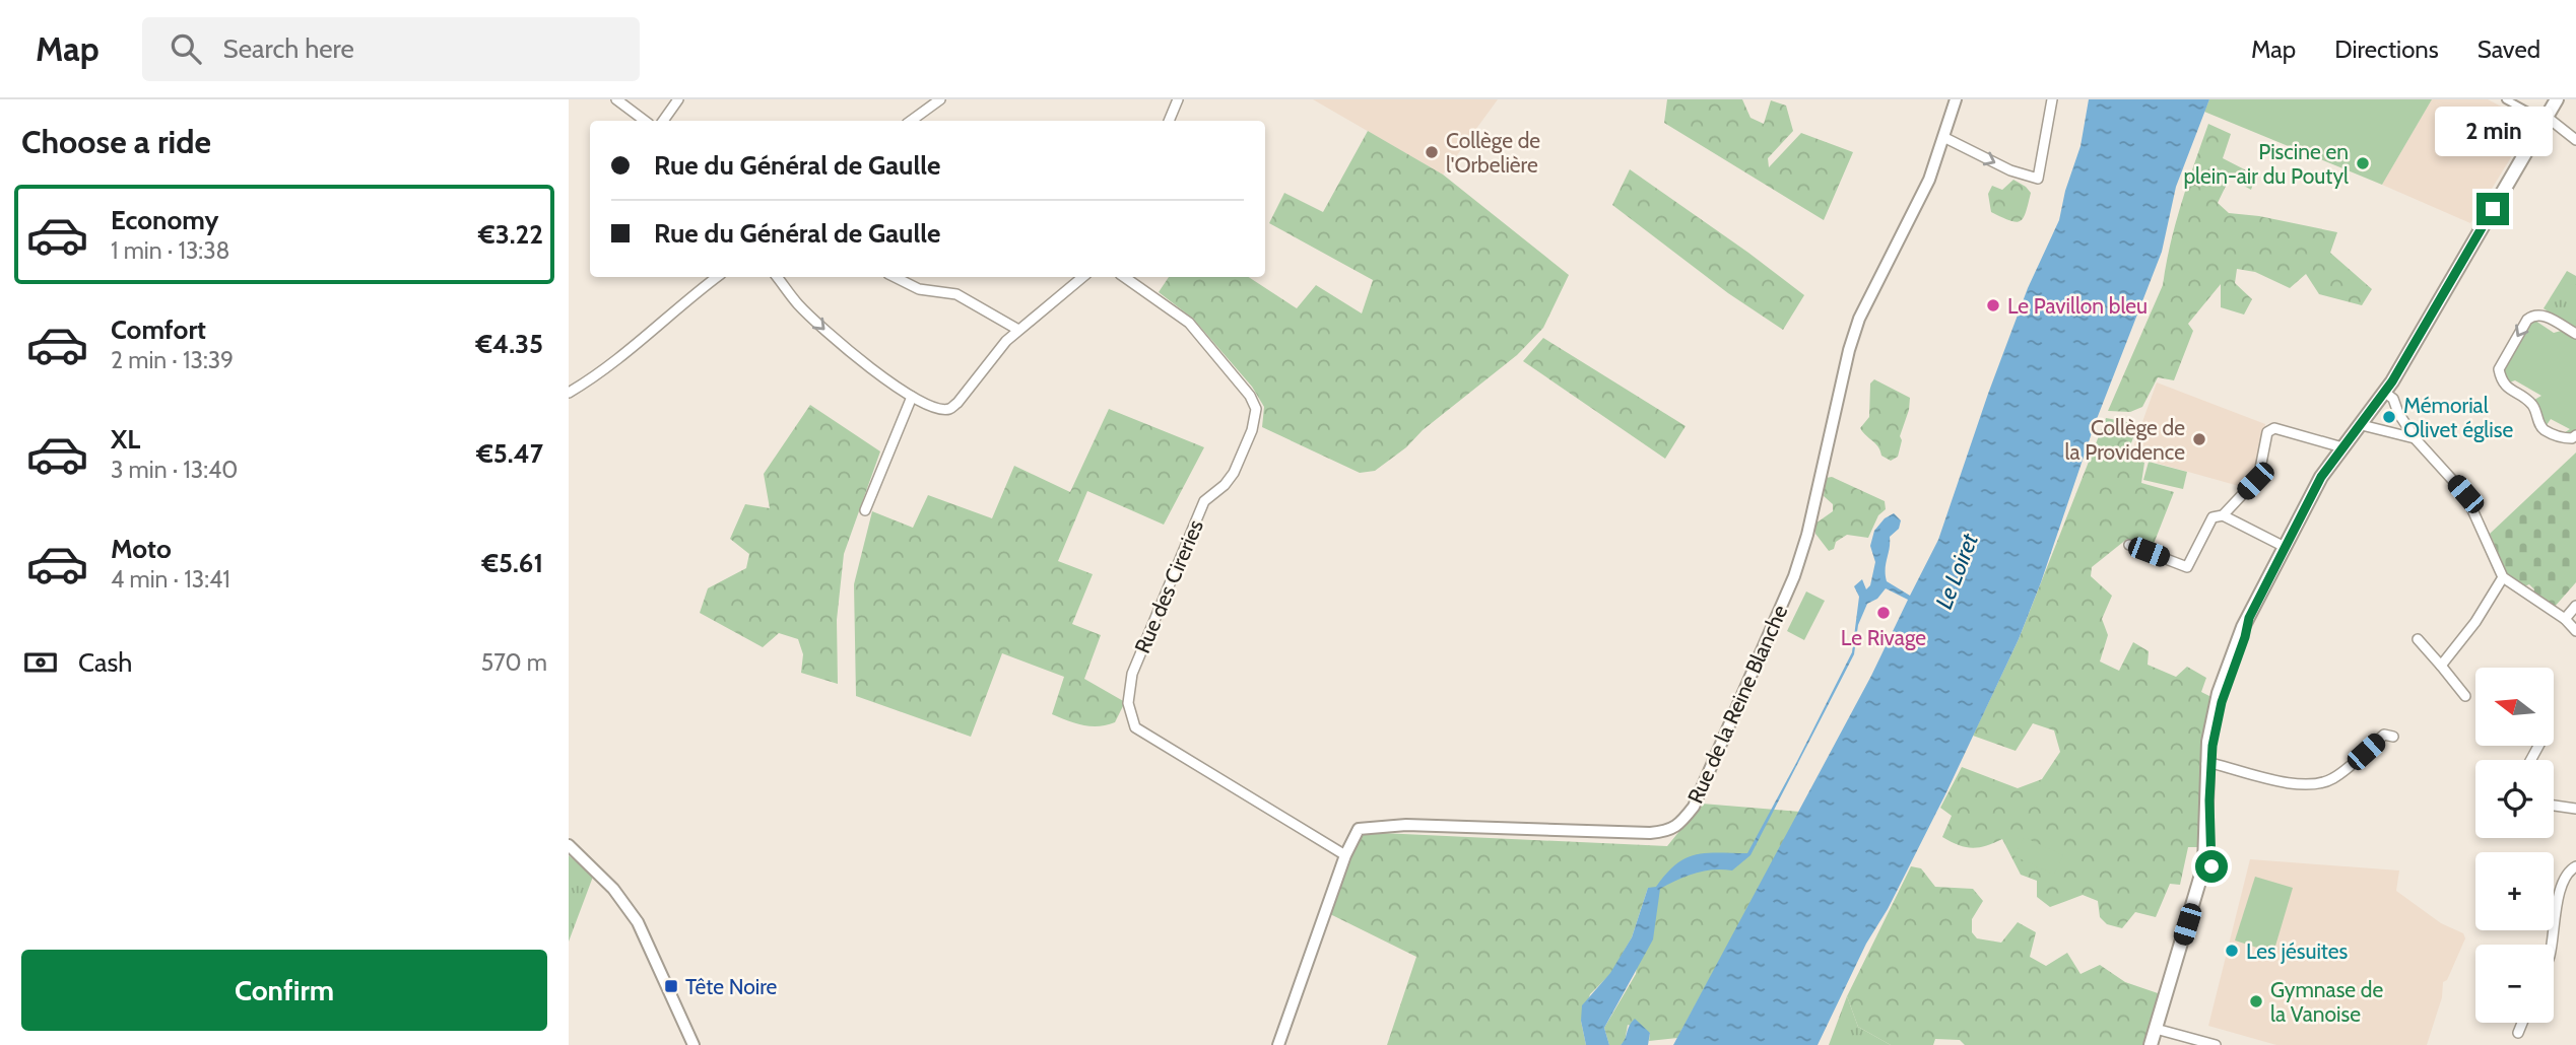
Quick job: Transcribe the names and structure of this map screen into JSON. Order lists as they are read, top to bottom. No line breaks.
{"streets":{"street":["Rue des Cireries","Rue de la Reine Blanche"]},"crossings":[["Rue des Cireries","Rue de la Reine Blanche"]],"water":["Le Loiret"],"places":{"other":["Collège de l'Orbelière","Piscine en plein-air du Poutyl","Le Pavillon bleu","Mémorial Olivet église","Collège de la Providence","Le Rivage","Les jésuites","Gymnase de la Vanoise"],"transit":["Tête Noire"]},"north":"left","page":{"header":"Map","search":"Search here","nav":["Map","Directions","Saved"],"heading":"Choose a ride","bubble":"2 min","banner":["Rue du Général de Gaulle","Rue du Général de Gaulle"],"list":[{"name":"Economy","note":"1 min · 13:38","value":"€3.22"},{"name":"Comfort","note":"2 min · 13:39","value":"€4.35"},{"name":"XL","note":"3 min · 13:40","value":"€5.47"},{"name":"Moto","note":"4 min · 13:41","value":"€5.61"}],"pay":["Cash","570 m"],"map_buttons":["+","−"],"buttons":"Confirm"}}
